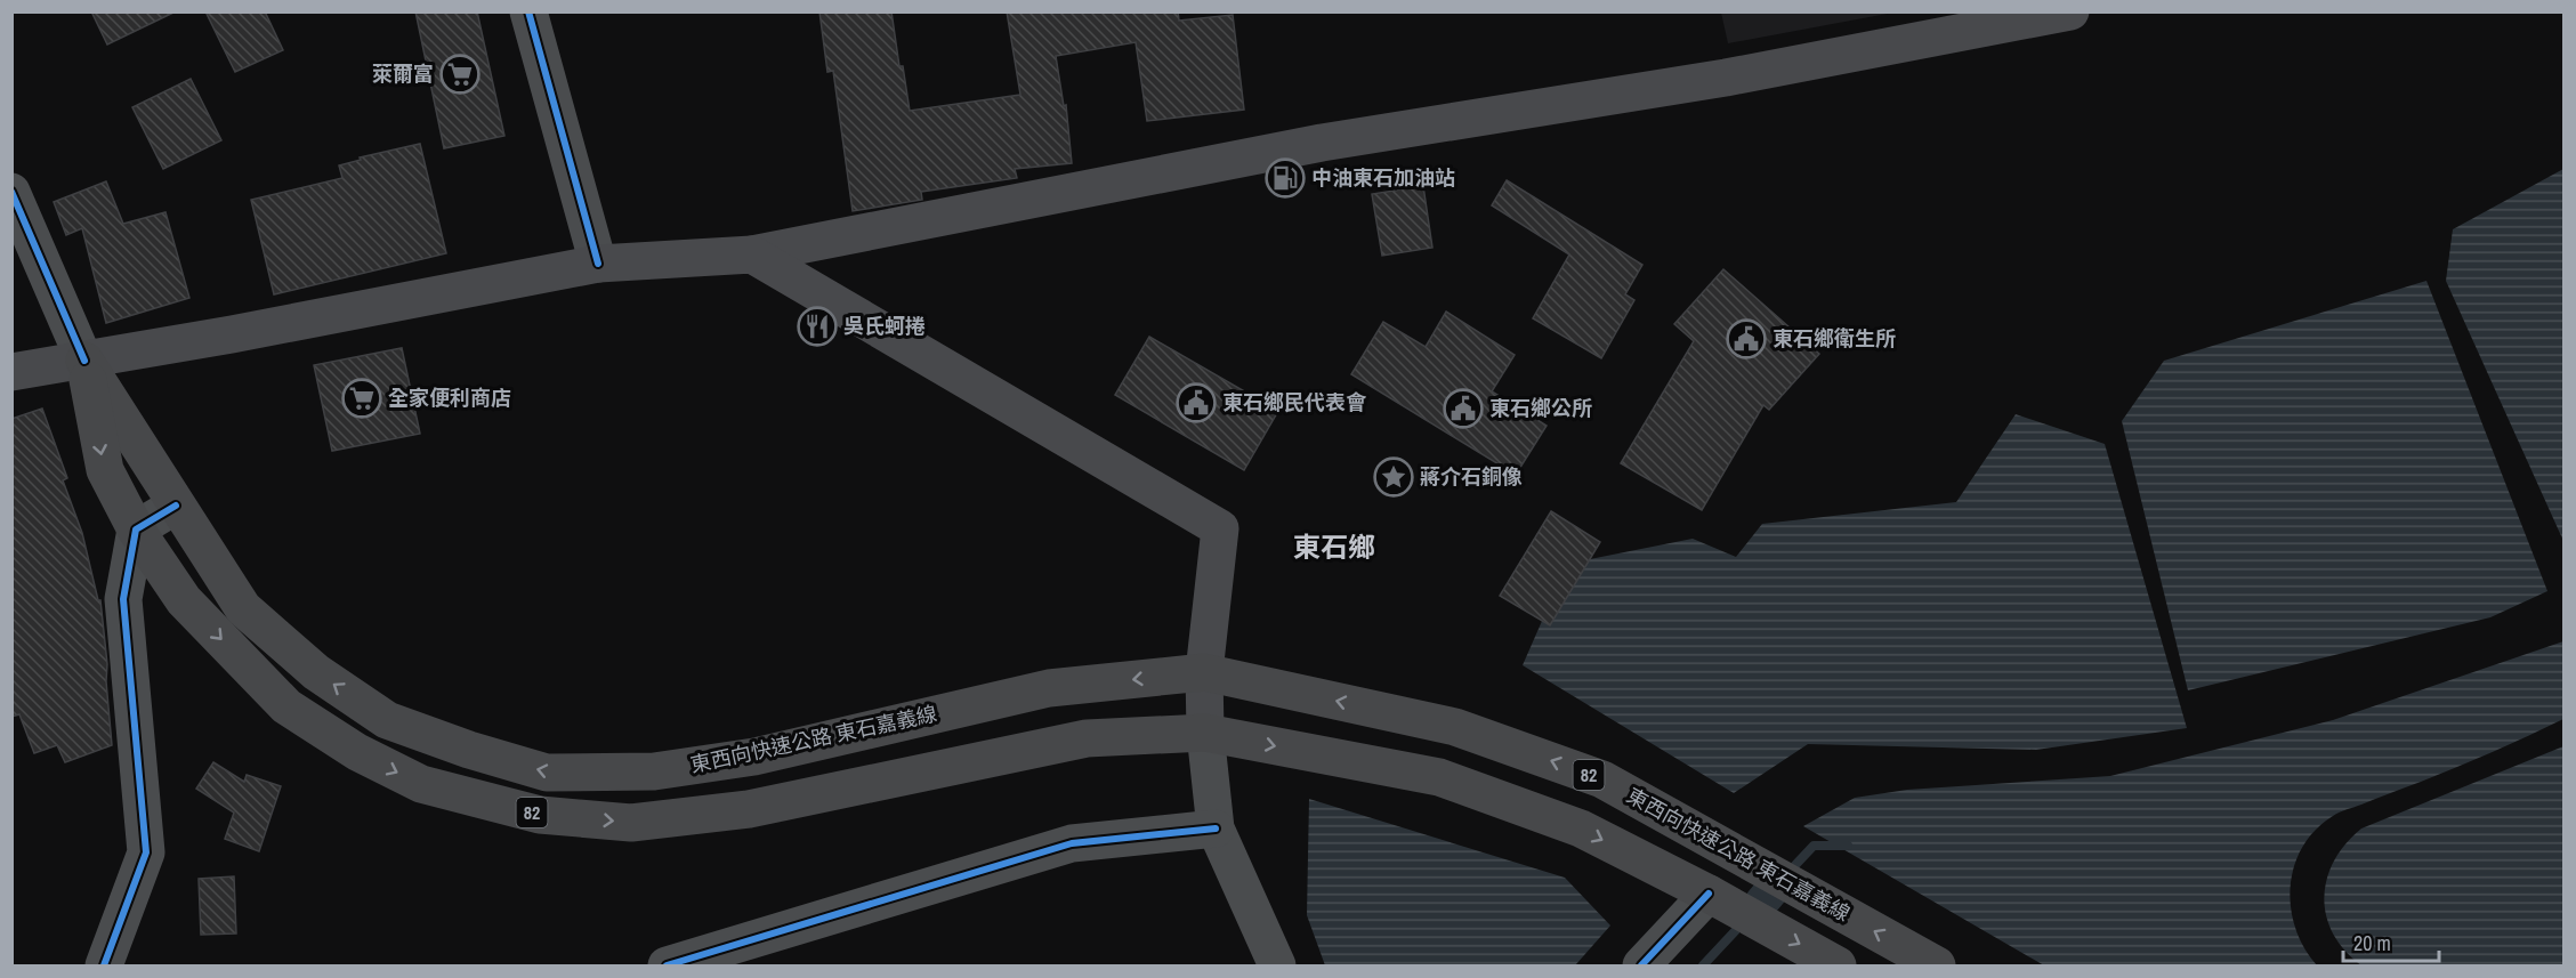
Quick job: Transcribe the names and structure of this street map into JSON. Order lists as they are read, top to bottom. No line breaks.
{"streets":{"main road":["東西向快速公路 東石嘉義線","82"]},"crossings":[["東西向快速公路 東石嘉義線","82"]],"districts":["東石鄉"],"places":{"supermarket":["萊爾富","全家便利商店"],"fuel station":["中油東石加油站"],"restaurant":["吳氏蚵捲"],"public building":["東石鄉衛生所","東石鄉民代表會","東石鄉公所"],"place":["蔣介石銅像"]},"scale_bar":"20 m"}
